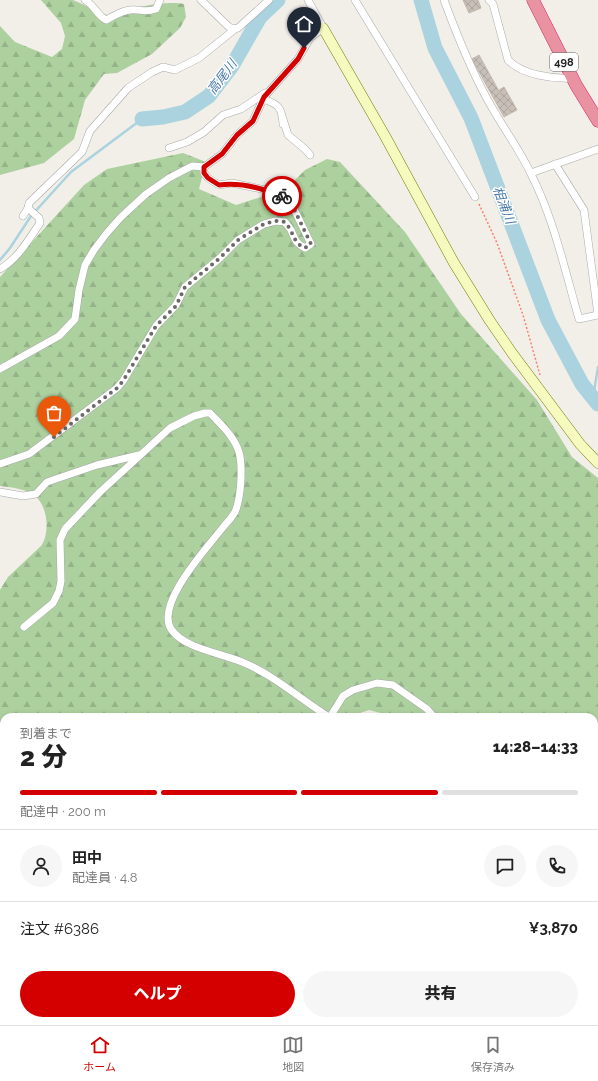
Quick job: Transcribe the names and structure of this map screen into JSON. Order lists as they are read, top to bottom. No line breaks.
{"streets":{"highway":["498"]},"water":["高尾川","相浦川"],"page":{"heading":["2 分","到着まで","14:28–14:33"],"panel":["田中","配達員 · 4.8","注文 #6386","¥3,870"],"bar":"配達中 · 200 m","buttons":["ヘルプ","共有"],"tabs":["ホーム","地図","保存済み"]}}
